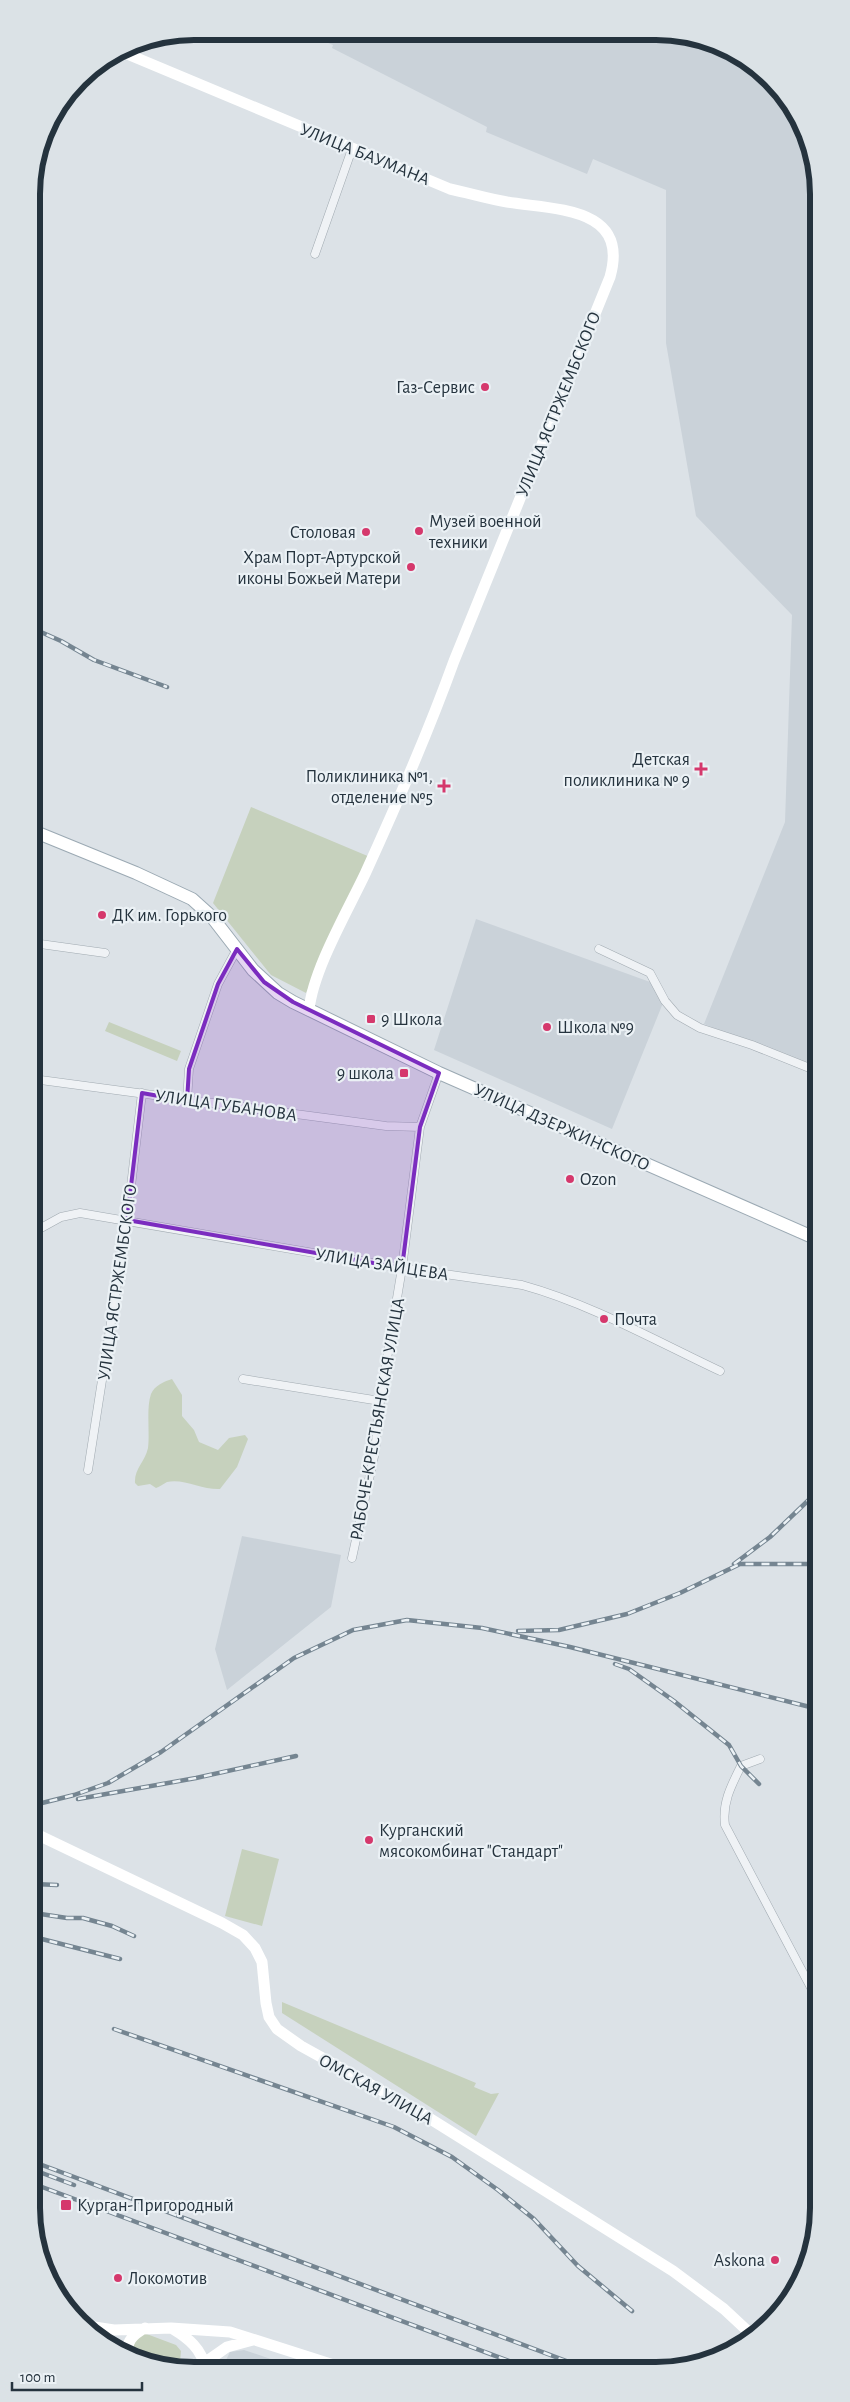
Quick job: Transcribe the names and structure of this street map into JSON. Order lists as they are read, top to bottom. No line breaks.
{"streets":{"main road":["УЛИЦА БАУМАНА","УЛИЦА ЯСТРЖЕМБСКОГО","УЛИЦА ДЗЕРЖИНСКОГО","ОМСКАЯ УЛИЦА"],"street":["УЛИЦА ГУБАНОВА","УЛИЦА ЗАЙЦЕВА","РАБОЧЕ-КРЕСТЬЯНСКАЯ УЛИЦА"]},"crossings":[["УЛИЦА БАУМАНА","УЛИЦА ЯСТРЖЕМБСКОГО"],["УЛИЦА ЯСТРЖЕМБСКОГО","УЛИЦА ГУБАНОВА"],["УЛИЦА ЯСТРЖЕМБСКОГО","УЛИЦА ДЗЕРЖИНСКОГО"],["УЛИЦА ЯСТРЖЕМБСКОГО","УЛИЦА ЗАЙЦЕВА"],["УЛИЦА ГУБАНОВА","РАБОЧЕ-КРЕСТЬЯНСКАЯ УЛИЦА"],["УЛИЦА ДЗЕРЖИНСКОГО","РАБОЧЕ-КРЕСТЬЯНСКАЯ УЛИЦА"],["УЛИЦА ЗАЙЦЕВА","РАБОЧЕ-КРЕСТЬЯНСКАЯ УЛИЦА"]],"places":{"other":["Газ-Сервис","Музей военной техники","Столовая","Храм Порт-Артурской иконы Божьей Матери","ДК им. Горького","Школа №9","Ozon","Почта","Курганский мясокомбинат \"Стандарт\"","Askona","Локомотив"],"health":["Детская поликлиника № 9","Поликлиника №1, отделение №5"],"transit":["9 Школа","9 школа","Курган-Пригородный"]},"scale_bar":"100 m"}
